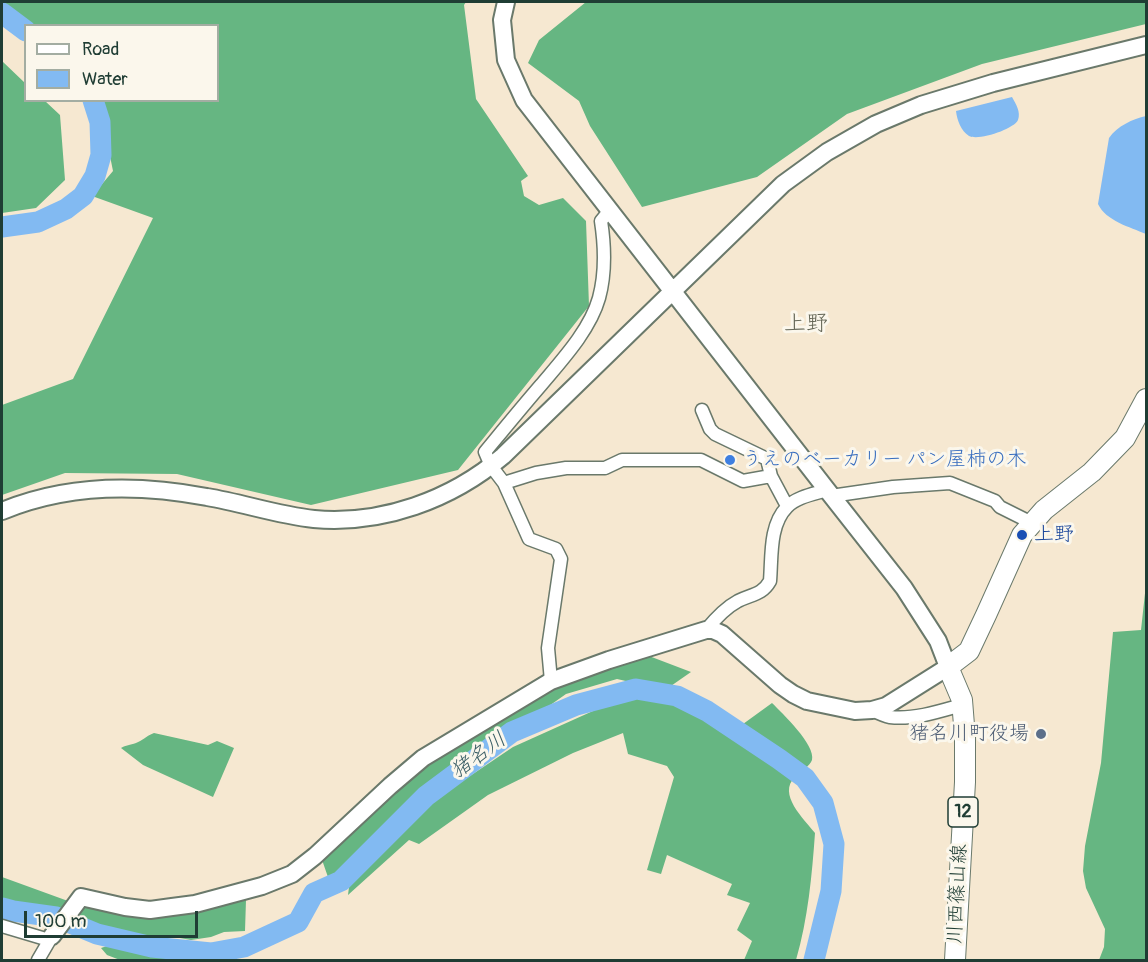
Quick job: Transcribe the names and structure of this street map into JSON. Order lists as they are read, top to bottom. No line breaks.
{"streets":{"main road":["12","川西篠山線"]},"districts":["上野"],"water":["猪名川"],"places":["うえのベーカリー パン屋柿の木","上野","猪名川町役場"],"legend":["Road","Water"],"scale_bar":"100 m"}
